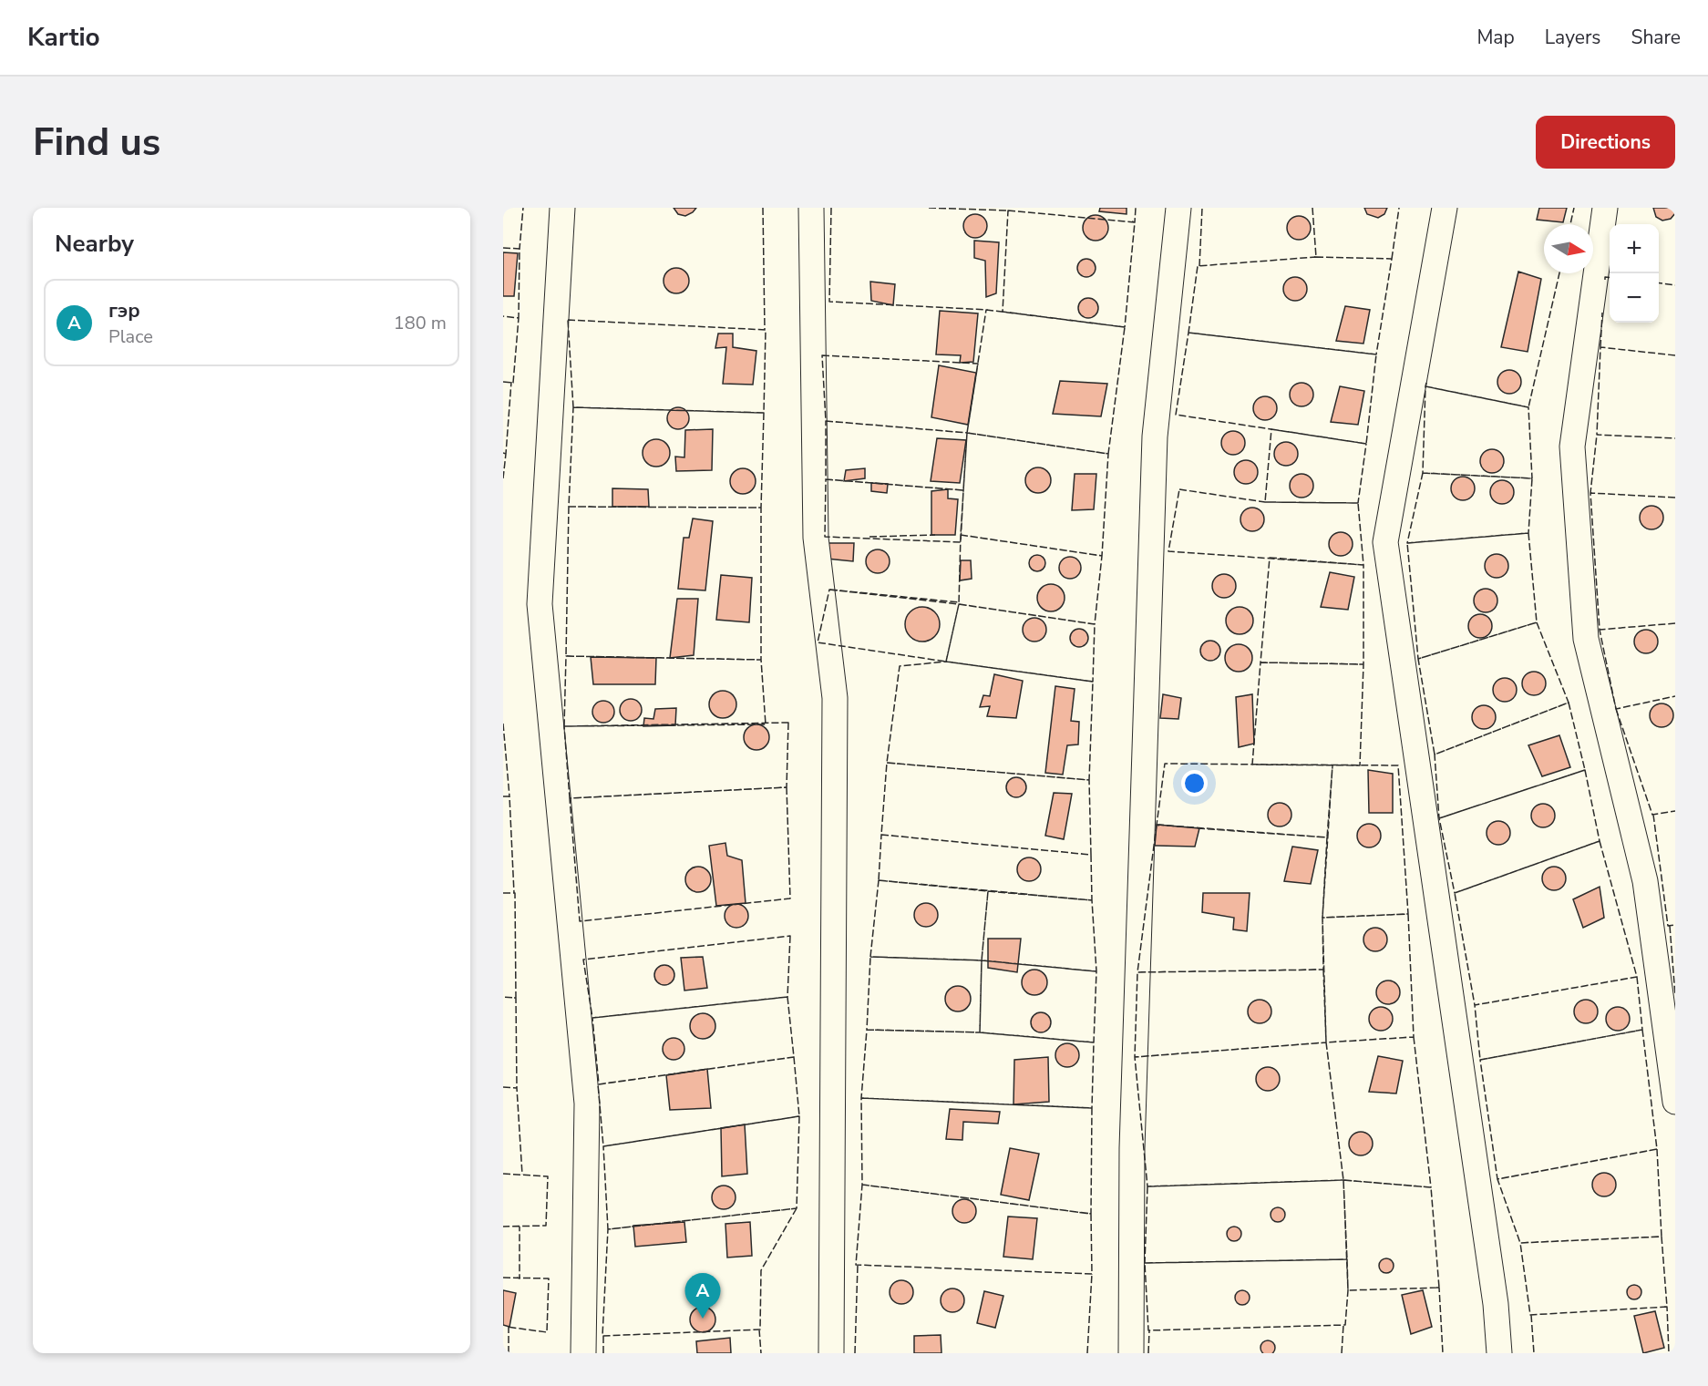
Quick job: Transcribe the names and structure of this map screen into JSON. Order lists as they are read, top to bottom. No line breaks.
{"north":"right","page":{"header":"Kartio","nav":["Map","Layers","Share"],"buttons":"Directions","title":"Find us","heading":"Nearby","map_buttons":["+","−"],"list":[{"mark":"A","name":"гэр","note":"Place","value":"180 m"}],"pins":"A"}}
